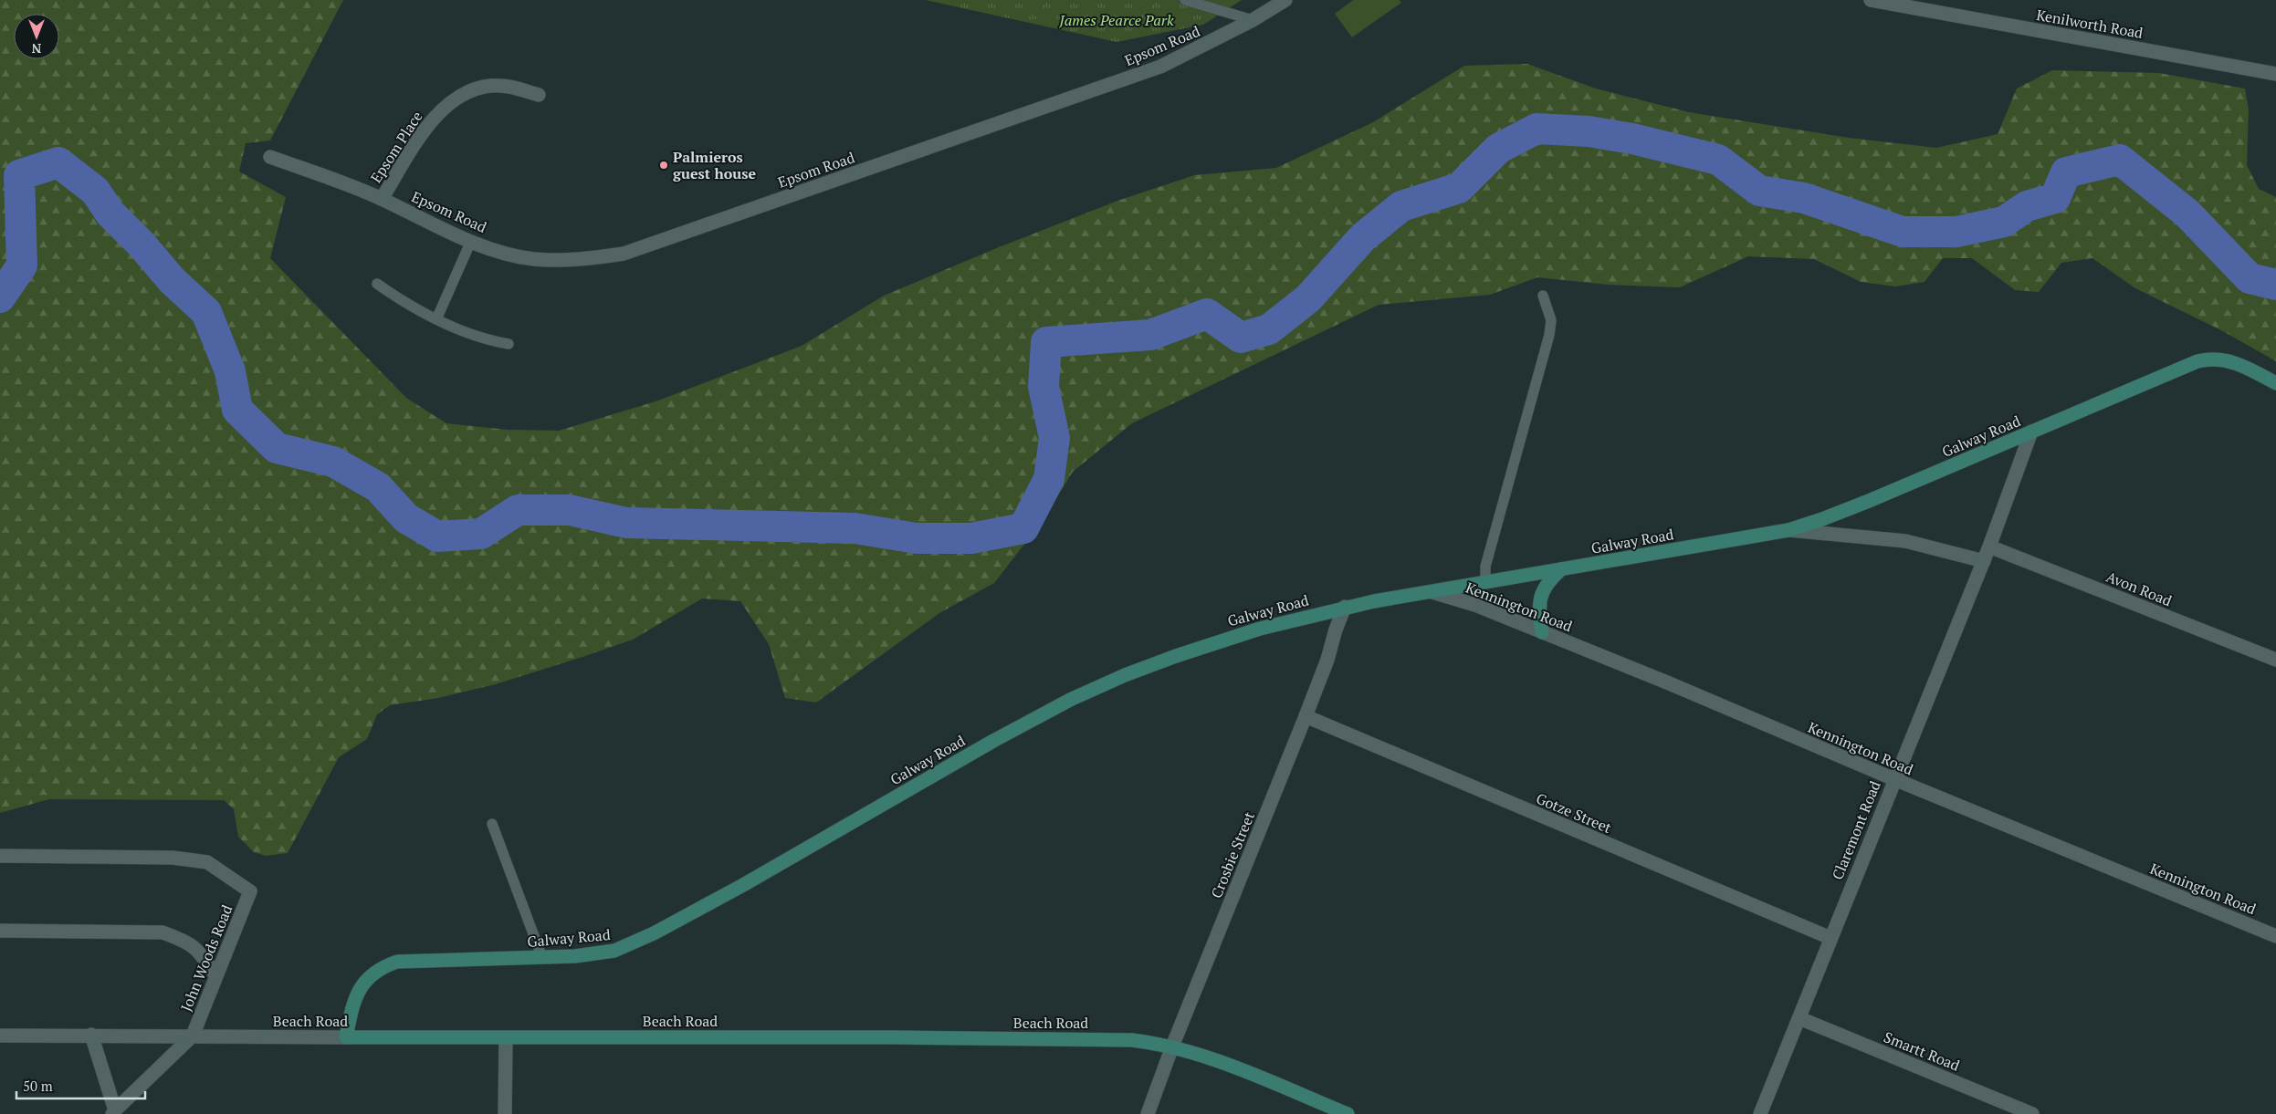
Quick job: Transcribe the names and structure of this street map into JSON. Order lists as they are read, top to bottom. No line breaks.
{"streets":{"street":["Kenilworth Road","Epsom Road","Epsom Place","Galway Road","Avon Road","Kennington Road","Gotze Street","Claremont Road","Crosbie Street","John Woods Road","Beach Road","Smartt Road"]},"crossings":[["Epsom Road","Epsom Place"],["Galway Road","Kennington Road"],["Galway Road","Claremont Road"],["Galway Road","Crosbie Street"],["Galway Road","Beach Road"],["Avon Road","Claremont Road"],["Kennington Road","Claremont Road"],["Gotze Street","Claremont Road"],["Gotze Street","Crosbie Street"],["Claremont Road","Smartt Road"],["Crosbie Street","Beach Road"],["John Woods Road","Beach Road"]],"parks":["James Pearce Park"],"places":["Palmieros guest house"],"scale_bar":"50 m","north":"bottom"}
